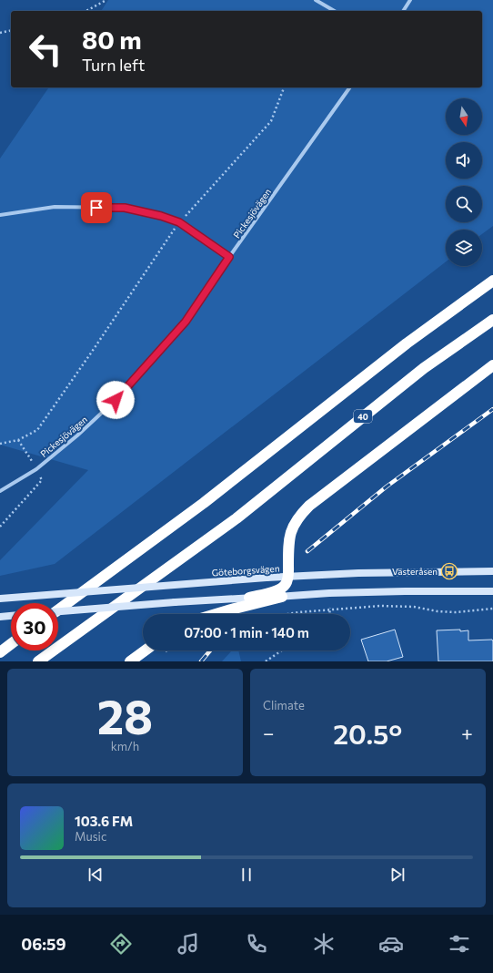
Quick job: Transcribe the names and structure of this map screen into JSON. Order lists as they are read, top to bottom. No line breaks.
{"streets":{"highway":["40"],"main road":["Göteborgsvägen"],"street":["Pickesjövägen"]},"places":{"bus stop":["Västeråsen"]},"north":"bottom","page":{"turn":["80 m","Turn left"],"limit":"30","trip":"07:00 · 1 min · 140 m","tile":[["28","km/h"],"Climate"],"heat":["−","20.5°","+"],"song":["103.6 FM","Music"],"tabs":"06:59"}}
